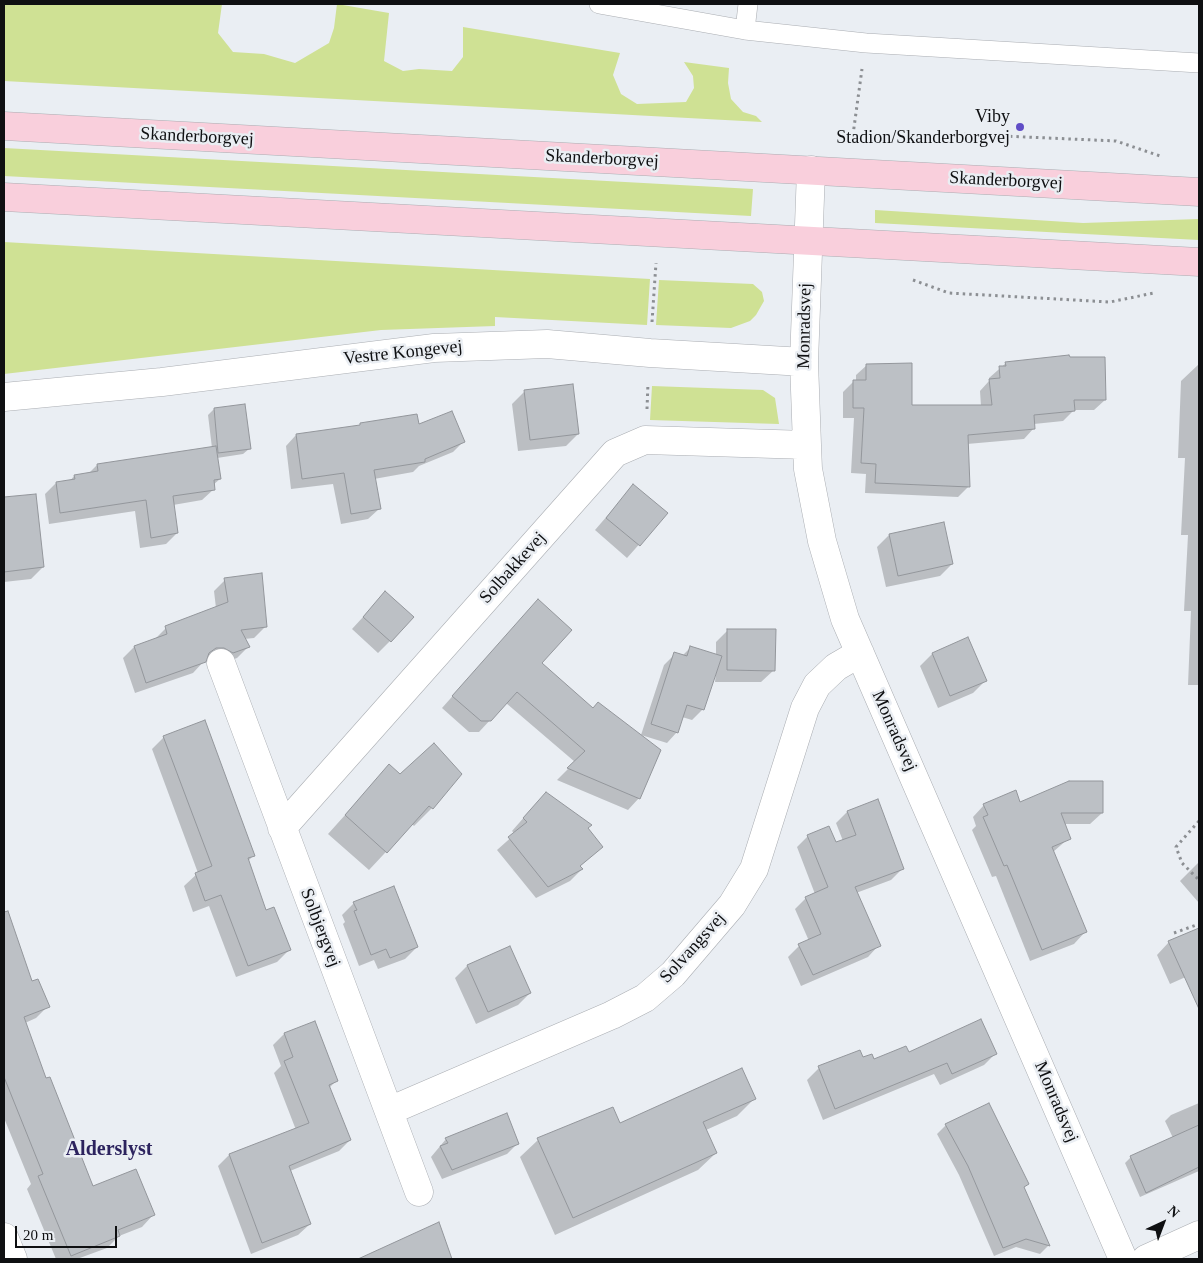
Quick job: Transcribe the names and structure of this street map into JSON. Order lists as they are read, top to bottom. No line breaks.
{"streets":{"main road":["Skanderborgvej"],"street":["Monradsvej","Vestre Kongevej","Solbakkevej","Solbjergvej","Solvangsvej"]},"crossings":[["Skanderborgvej","Monradsvej"],["Monradsvej","Vestre Kongevej"],["Monradsvej","Solbakkevej"],["Monradsvej","Solvangsvej"],["Solbakkevej","Solbjergvej"],["Solbjergvej","Solvangsvej"]],"districts":["Alderslyst"],"places":["Viby Stadion/Skanderborgvej"],"scale_bar":"20 m","north":"top right"}
